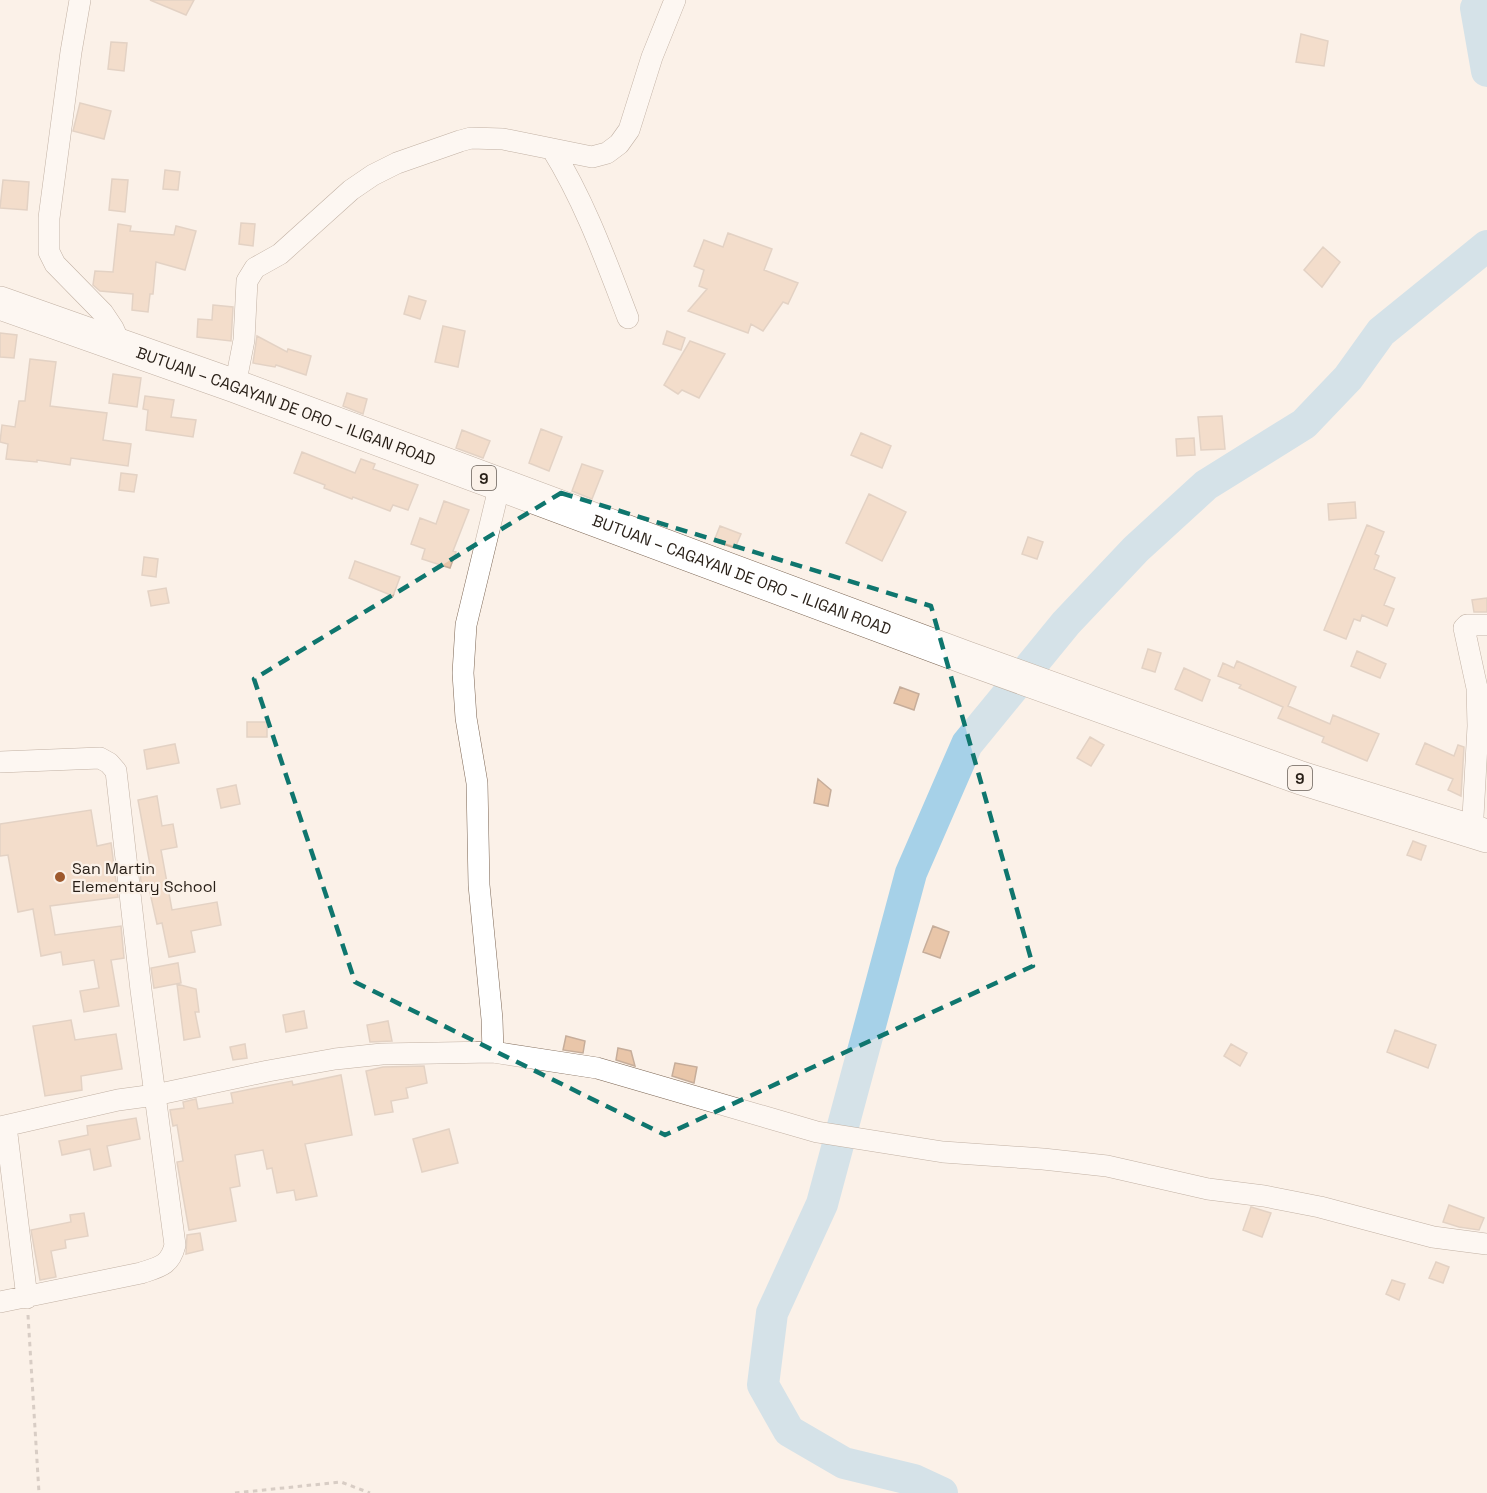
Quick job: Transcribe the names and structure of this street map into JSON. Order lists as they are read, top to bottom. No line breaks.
{"streets":{"highway":["BUTUAN – CAGAYAN DE ORO – ILIGAN ROAD","9"]},"places":["San Martin Elementary School"]}
